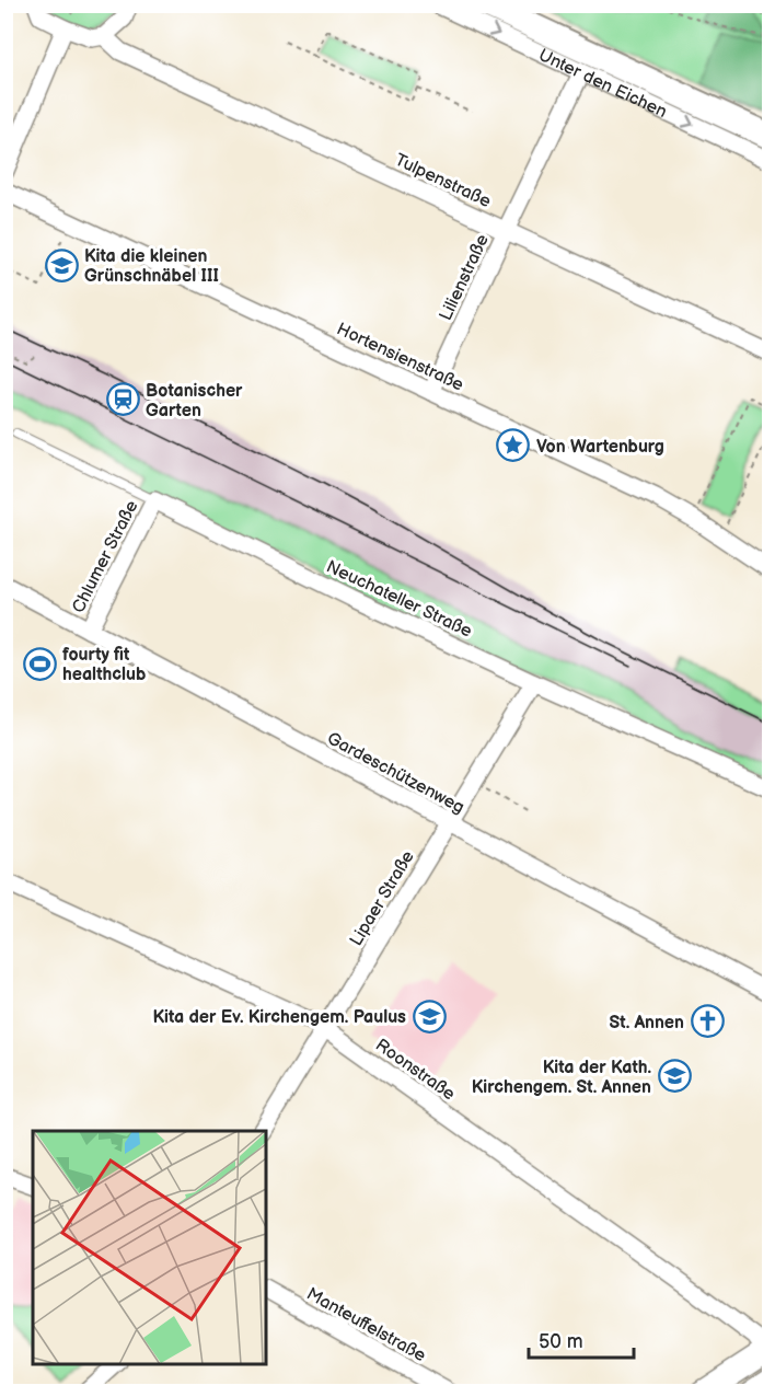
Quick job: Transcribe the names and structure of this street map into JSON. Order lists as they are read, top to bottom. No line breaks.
{"streets":{"main road":["Unter den Eichen"],"street":["Tulpenstraße","Lilienstraße","Hortensienstraße","Chlumer Straße","Neuchateller Straße","Gardeschützenweg","Lipaer Straße","Roonstraße","Manteuffelstraße"]},"crossings":[["Unter den Eichen","Lilienstraße"],["Tulpenstraße","Lilienstraße"],["Lilienstraße","Hortensienstraße"],["Chlumer Straße","Neuchateller Straße"],["Chlumer Straße","Gardeschützenweg"],["Neuchateller Straße","Lipaer Straße"],["Gardeschützenweg","Lipaer Straße"],["Lipaer Straße","Roonstraße"]],"one_way":["Unter den Eichen"],"places":{"school or university":["Kita die kleinen Grünschnäbel III","Kita der Ev. Kirchengem. Paulus","Kita der Kath. Kirchengem. St. Annen"],"station":["Botanischer Garten"],"place":["Von Wartenburg"],"sports":["fourty fit healthclub"],"church":["St. Annen"]},"scale_bar":"50 m"}
